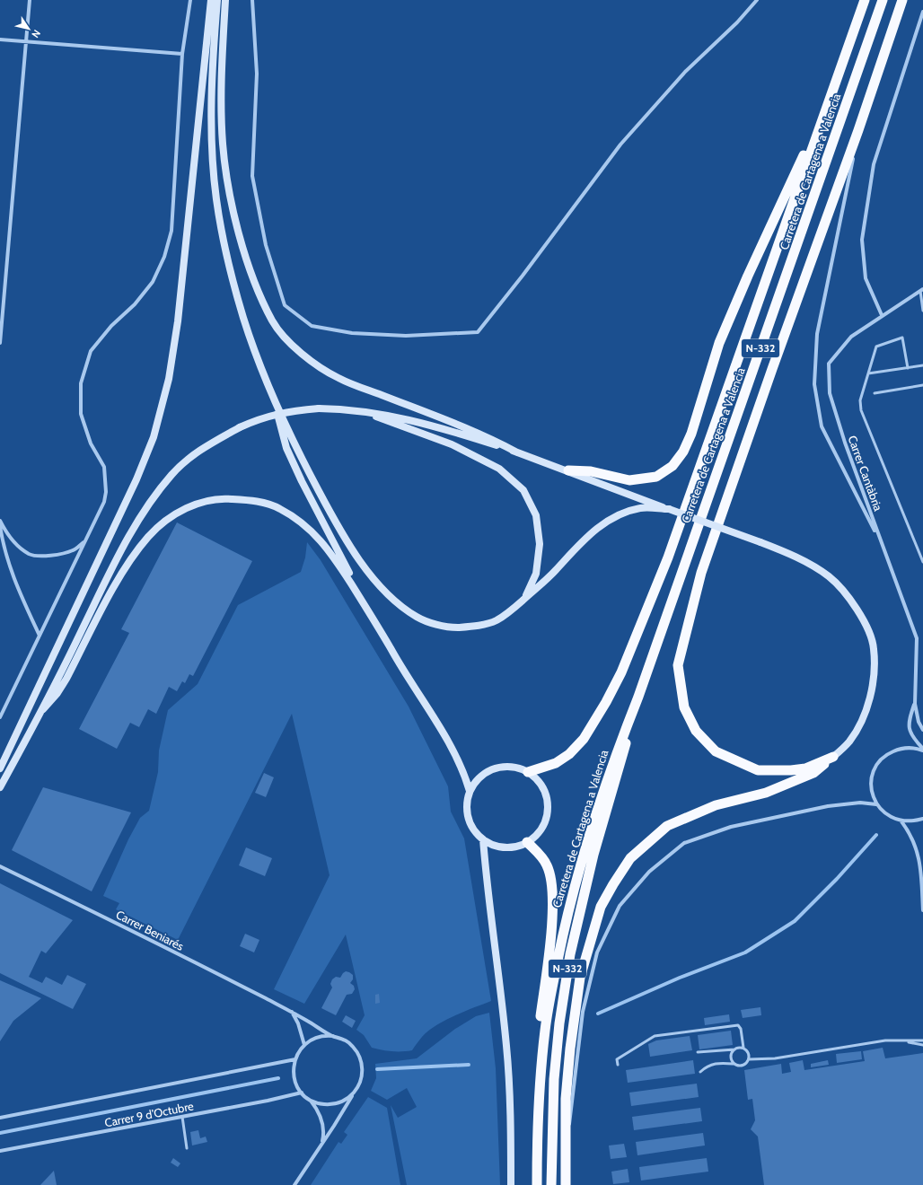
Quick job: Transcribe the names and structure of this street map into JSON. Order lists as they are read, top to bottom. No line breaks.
{"streets":{"highway":["Carretera de Cartagena a Valencia","N-332"],"street":["Carrer Cantàbria","Carrer Beniarés","Carrer 9 d’Octubre"]},"crossings":[["Carrer Beniarés","Carrer 9 d’Octubre"]],"north":"bottom right"}
